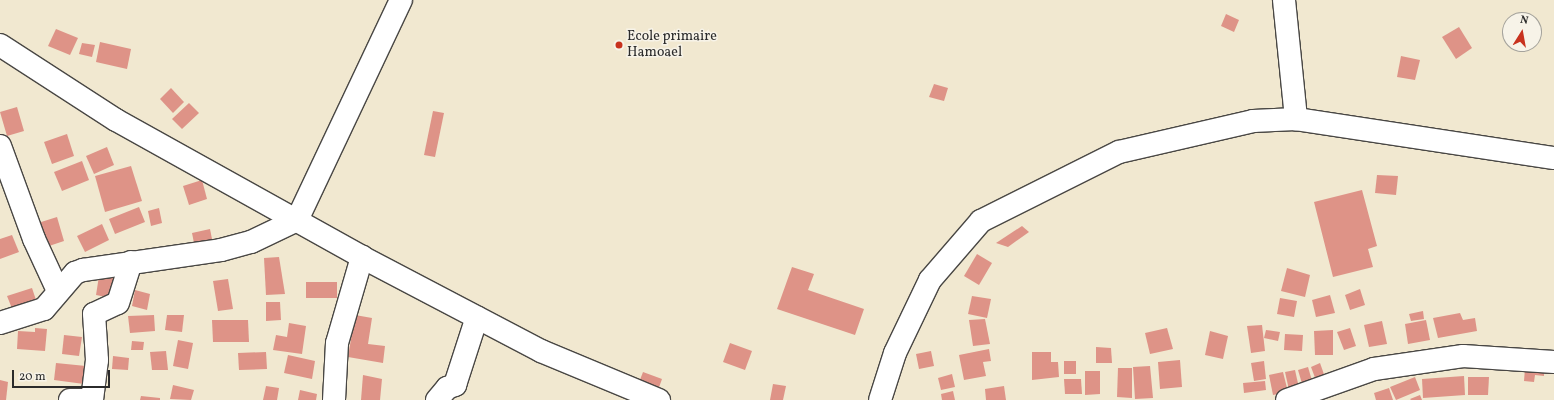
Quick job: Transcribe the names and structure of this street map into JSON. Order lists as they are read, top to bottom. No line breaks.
{"places":["Ecole primaire Hamoael"],"scale_bar":"20 m","north":"top"}
